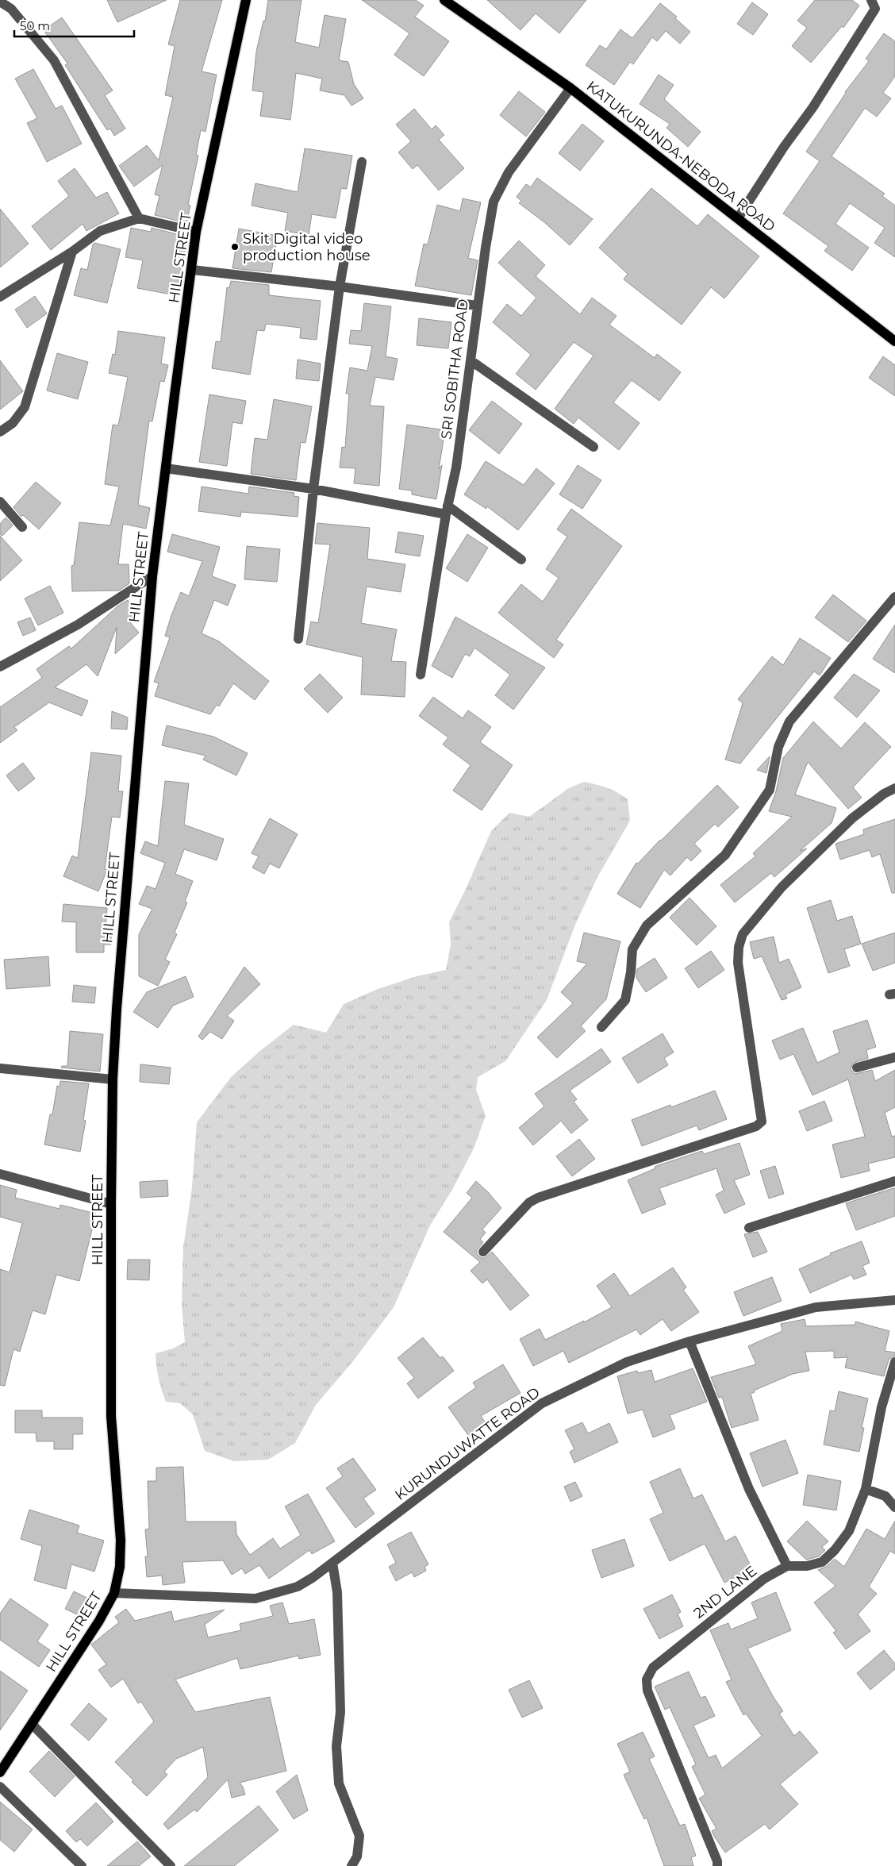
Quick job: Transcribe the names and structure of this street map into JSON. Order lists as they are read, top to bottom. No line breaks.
{"streets":{"main road":["KATUKURUNDA-NEBODA ROAD","HILL STREET"],"street":["SRI SOBITHA ROAD","KURUNDUWATTE ROAD","2ND LANE"]},"crossings":[["KATUKURUNDA-NEBODA ROAD","SRI SOBITHA ROAD"],["HILL STREET","KURUNDUWATTE ROAD"]],"places":["Skit Digital video production house"],"scale_bar":"50 m"}
